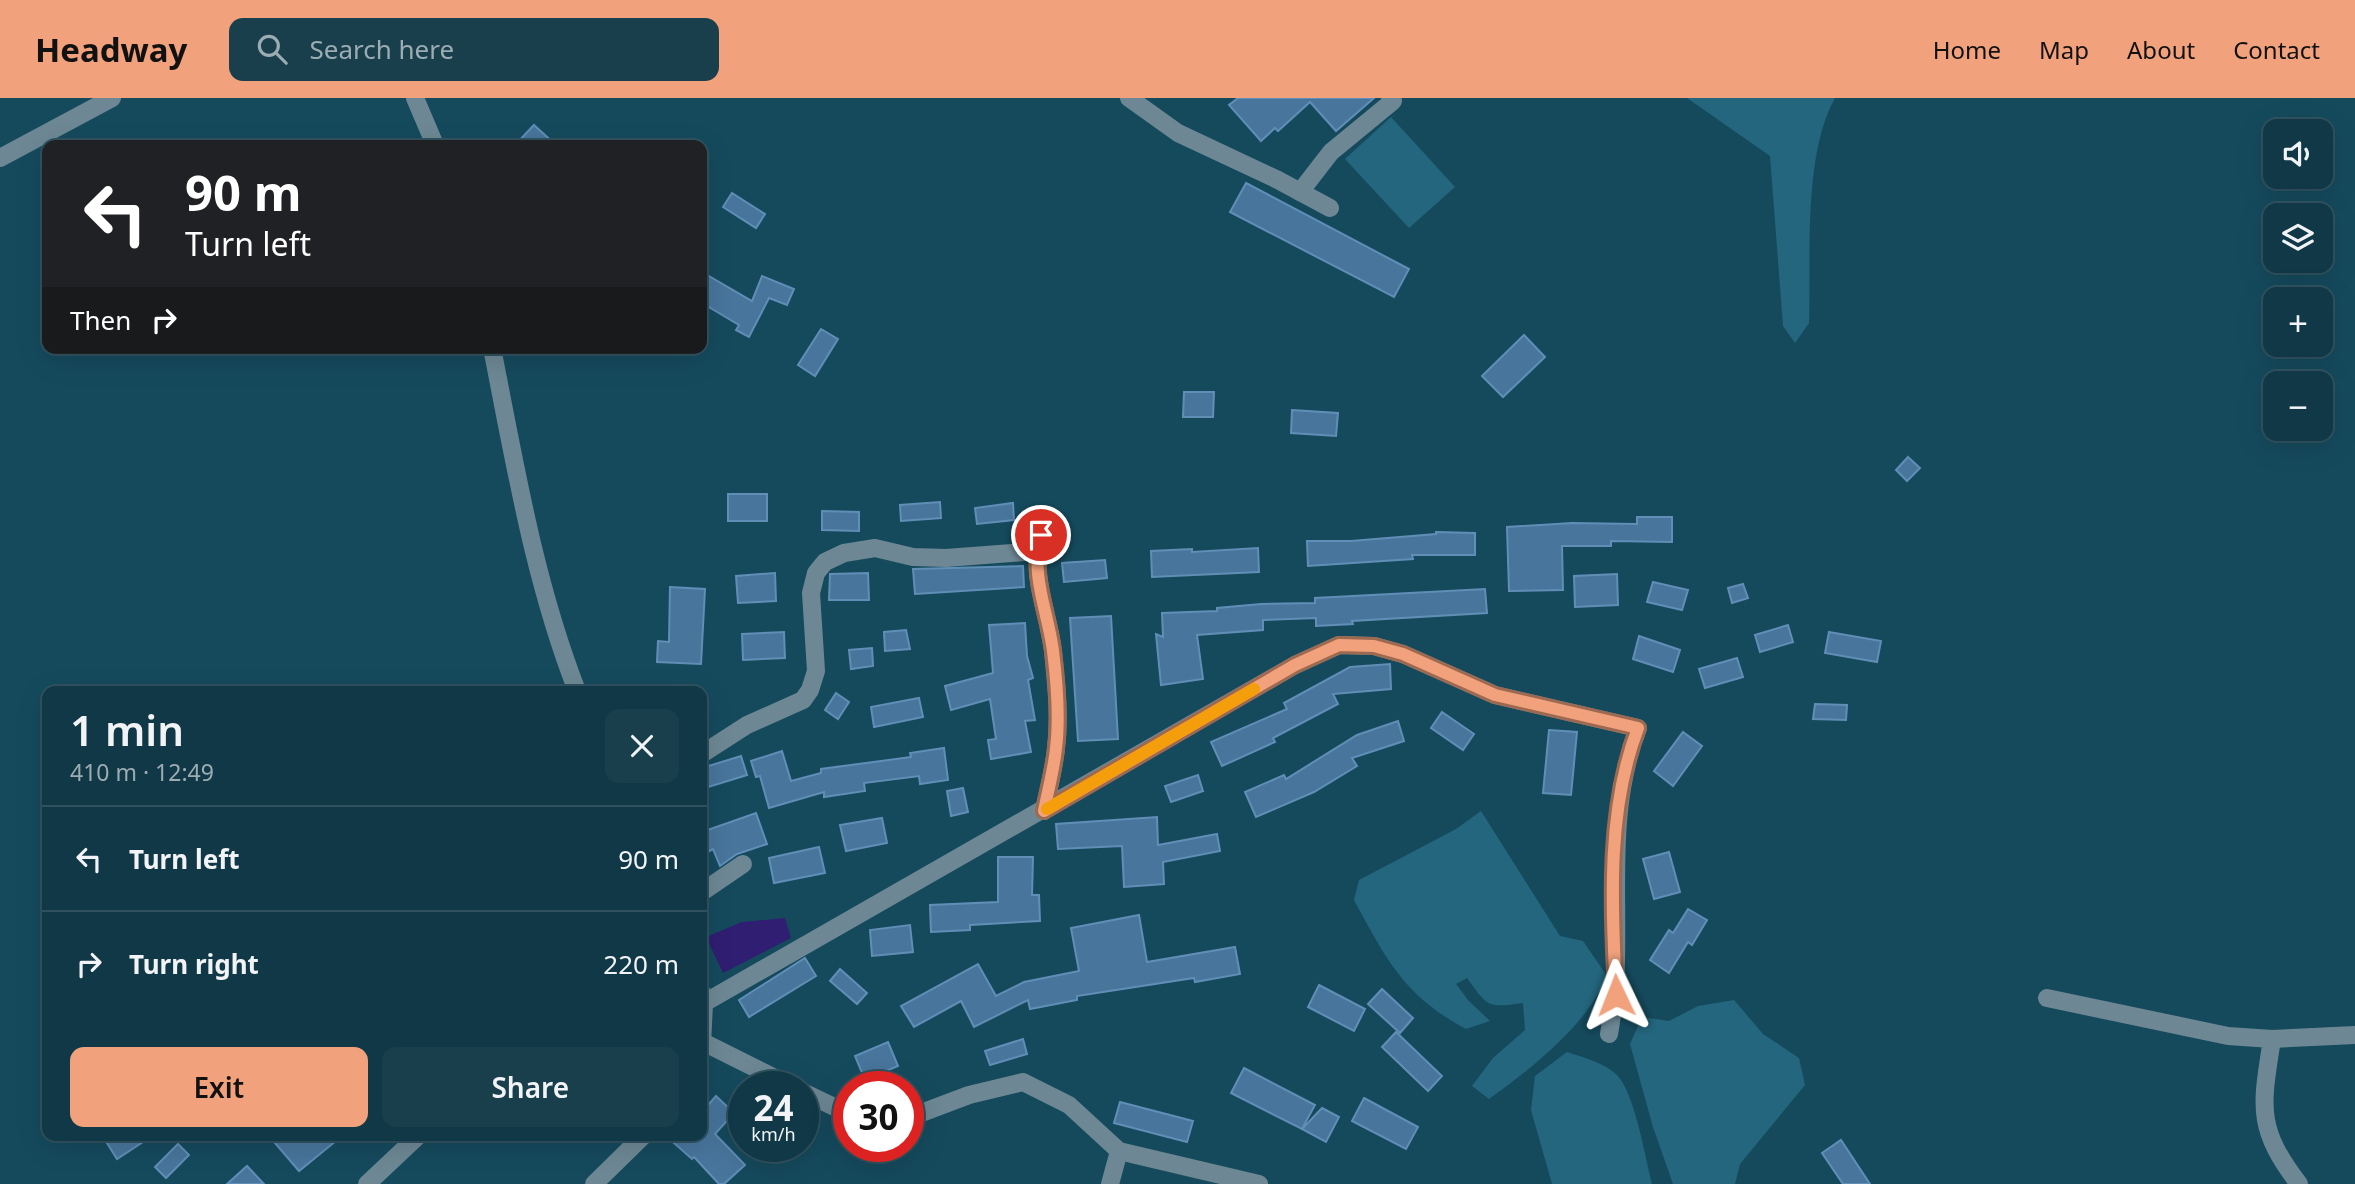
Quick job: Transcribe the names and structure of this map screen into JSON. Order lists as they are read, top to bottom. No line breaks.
{"page":{"header":"Headway","search":"Search here","nav":["Home","Map","About","Contact"],"map_buttons":["+","−"],"turn":["90 m","Turn left"],"then":"Then","heading":["1 min","410 m · 12:49"],"list":[{"name":"Turn left","value":"90 m"},{"name":"Turn right","value":"220 m"}],"buttons":["Exit","Share"],"speed":"24 km/h","limit":"30"}}
